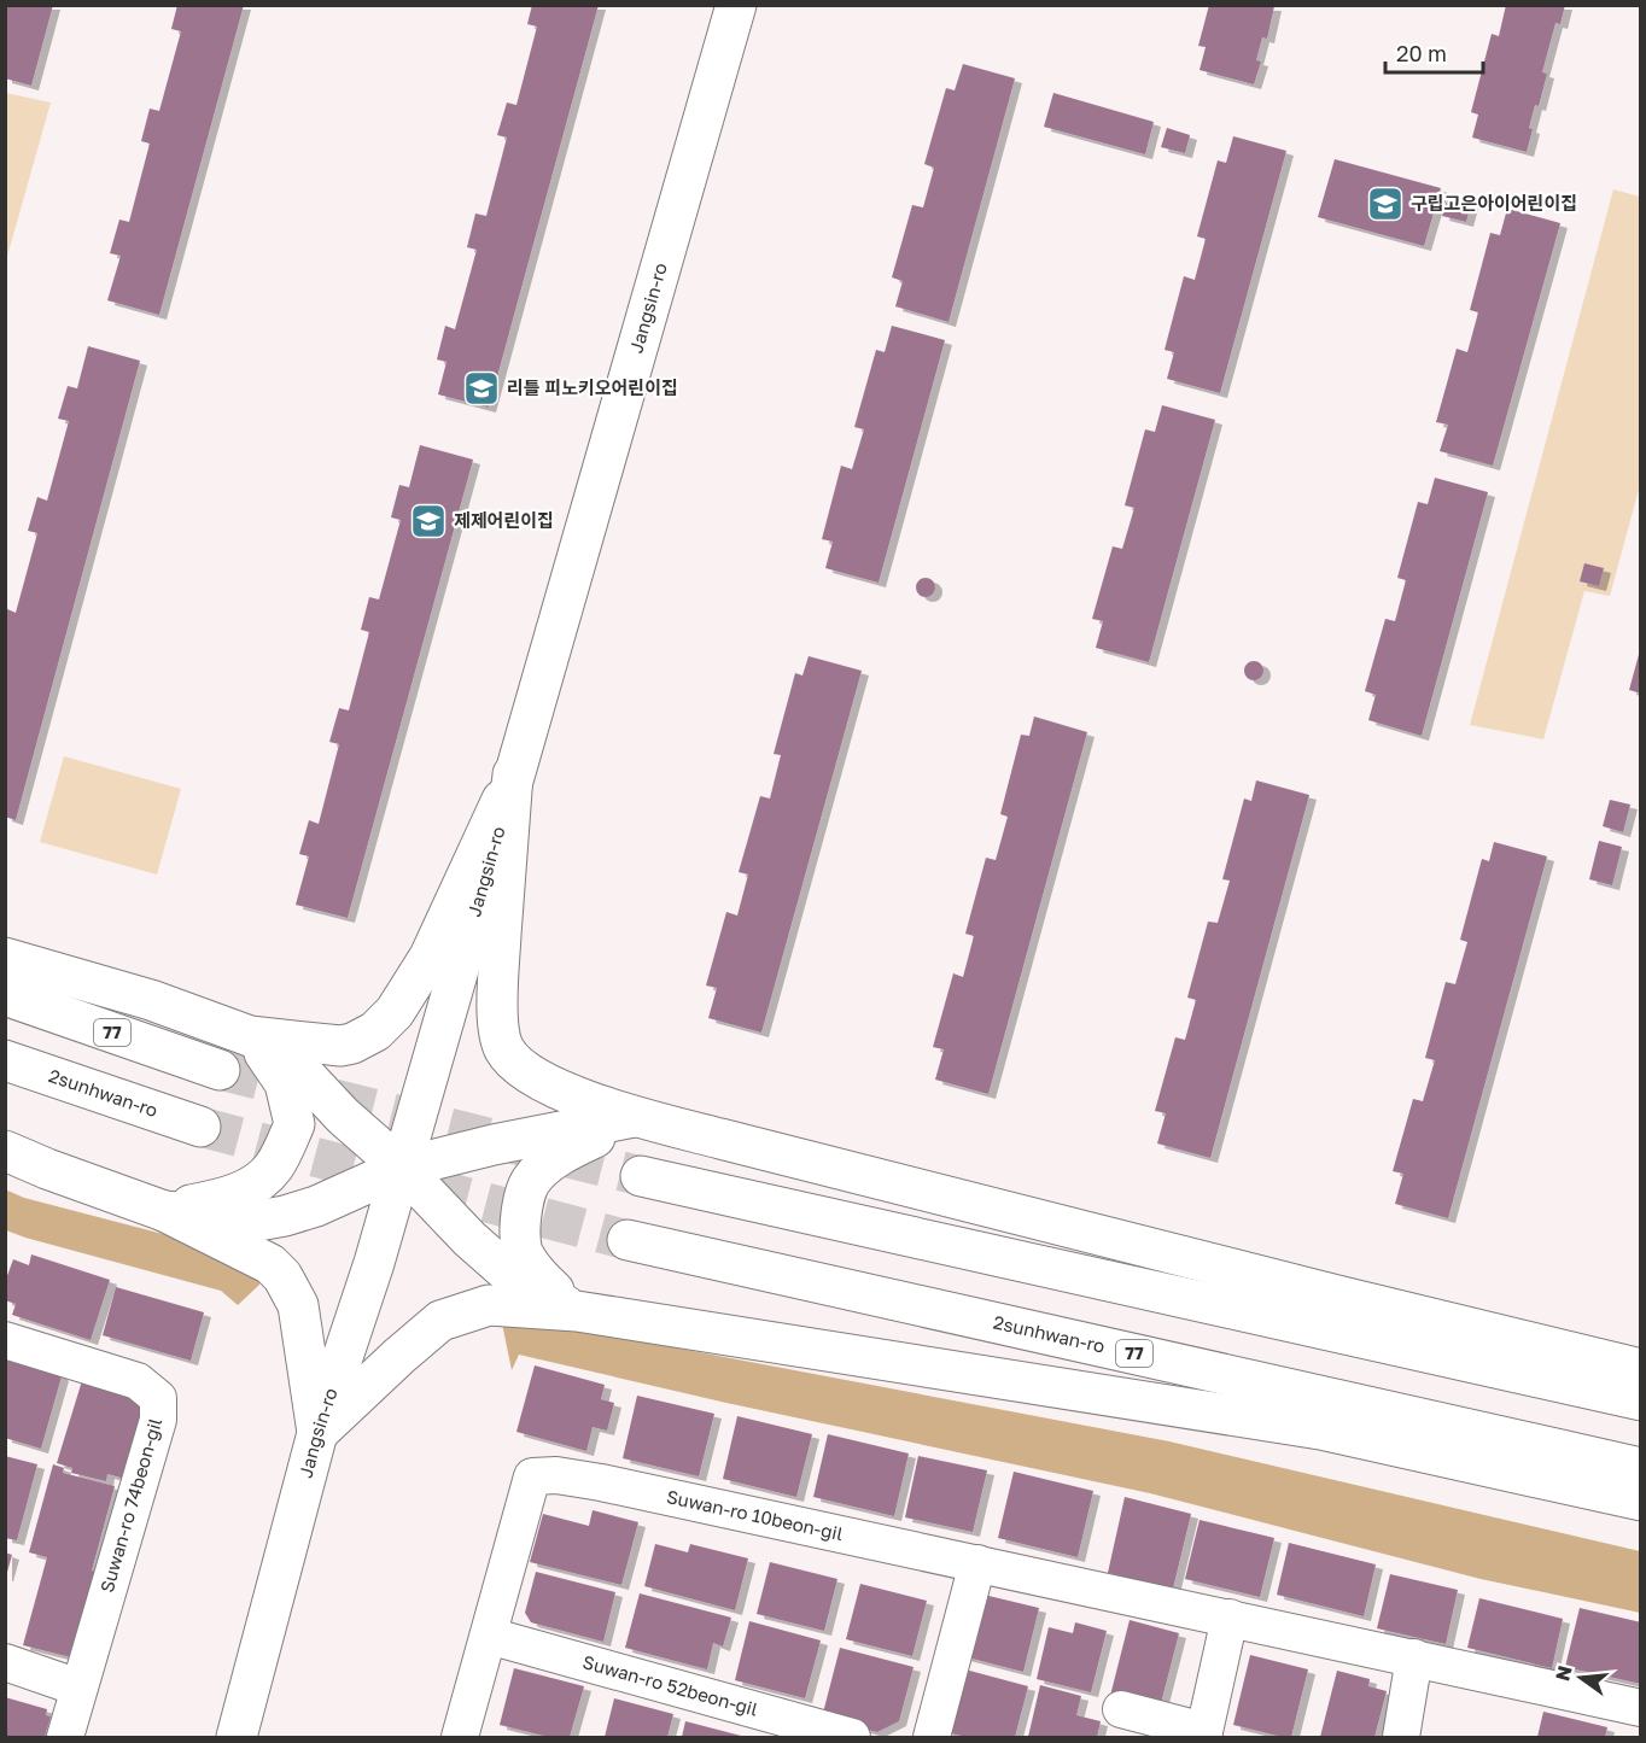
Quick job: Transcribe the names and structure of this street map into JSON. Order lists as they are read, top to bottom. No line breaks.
{"streets":{"main road":["Jangsin-ro","77","2sunhwan-ro"],"street":["Suwan-ro 74beon-gil","Suwan-ro 10beon-gil","Suwan-ro 52beon-gil"]},"crossings":[["Suwan-ro 10beon-gil","Suwan-ro 52beon-gil"]],"places":{"school or university":["구립고은아이어린이집","리틀 피노키오어린이집","제제어린이집"]},"scale_bar":"20 m","north":"left"}
